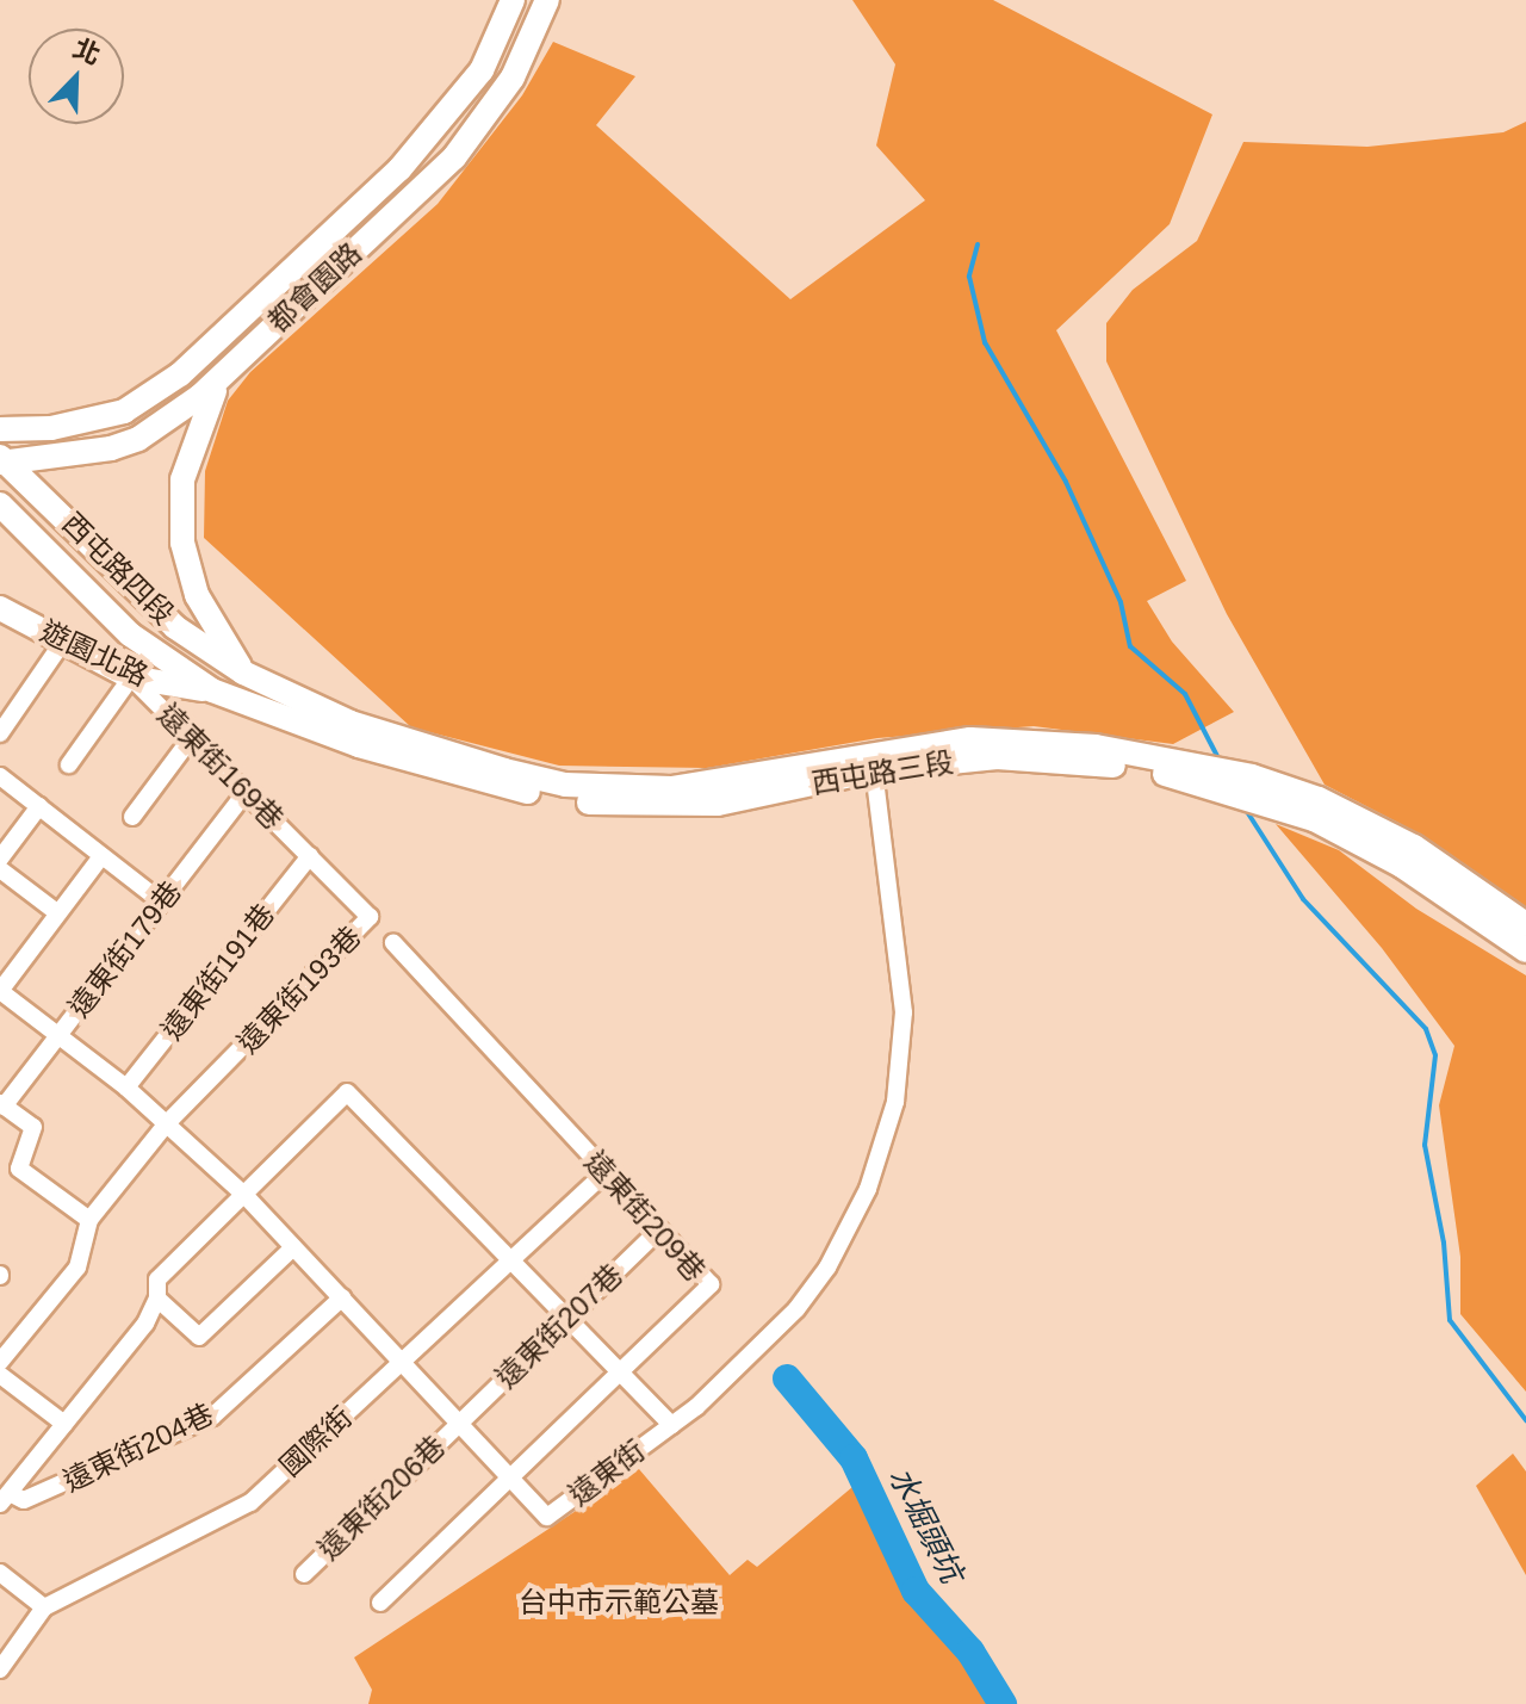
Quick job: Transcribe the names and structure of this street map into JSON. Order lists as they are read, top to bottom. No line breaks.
{"streets":{"street":["都會園路","西屯路四段","遊園北路","遠東街169巷","西屯路三段","遠東街179巷","遠東街191巷","遠東街193巷","遠東街209巷","遠東街207巷","國際街","遠東街204巷","遠東街","遠東街206巷"]},"crossings":[["都會園路","西屯路四段"],["西屯路四段","遊園北路"],["西屯路四段","西屯路三段"],["遊園北路","遠東街169巷"],["遊園北路","西屯路三段"],["遠東街169巷","遠東街179巷"],["遠東街169巷","遠東街191巷"],["遠東街169巷","遠東街193巷"],["西屯路三段","遠東街"],["遠東街179巷","遠東街"],["遠東街191巷","遠東街193巷"],["遠東街191巷","遠東街"],["遠東街193巷","遠東街"],["遠東街209巷","遠東街207巷"],["遠東街209巷","國際街"],["遠東街209巷","遠東街"],["遠東街207巷","遠東街"],["遠東街207巷","遠東街206巷"],["國際街","遠東街"],["遠東街204巷","遠東街"],["遠東街","遠東街206巷"]],"water":["水堀頭坑"],"parks":["台中市示範公墓"],"north":"top right"}
